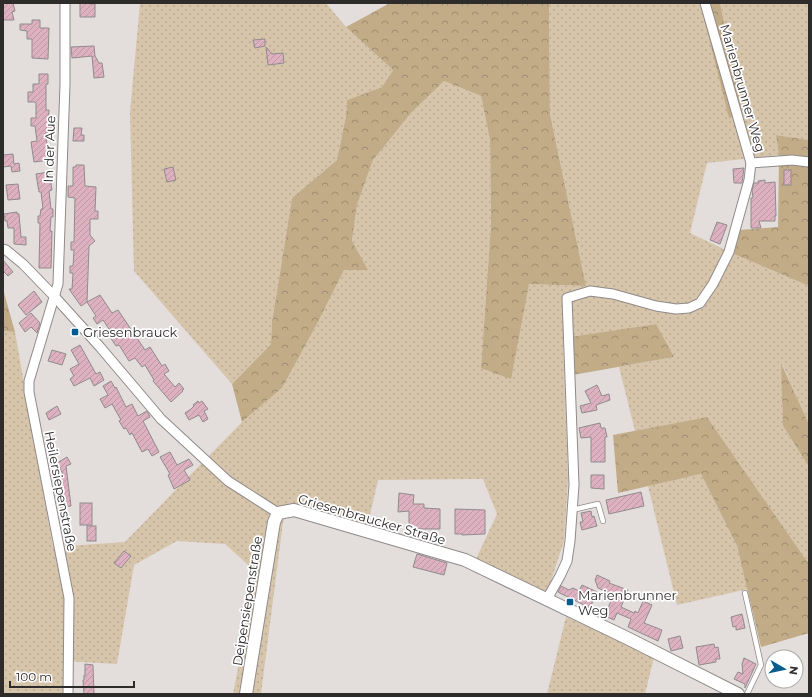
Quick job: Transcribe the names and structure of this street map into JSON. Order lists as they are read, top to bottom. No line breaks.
{"streets":{"street":["Marienbrunner Weg","In der Aue","Heilersiepenstraße","Griesenbraucker Straße","Deipensiepenstraße"]},"crossings":[["Marienbrunner Weg","Griesenbraucker Straße"],["In der Aue","Heilersiepenstraße"],["Griesenbraucker Straße","Deipensiepenstraße"]],"places":{"transit":["Griesenbrauck","Marienbrunner Weg"]},"scale_bar":"100 m","north":"right"}
